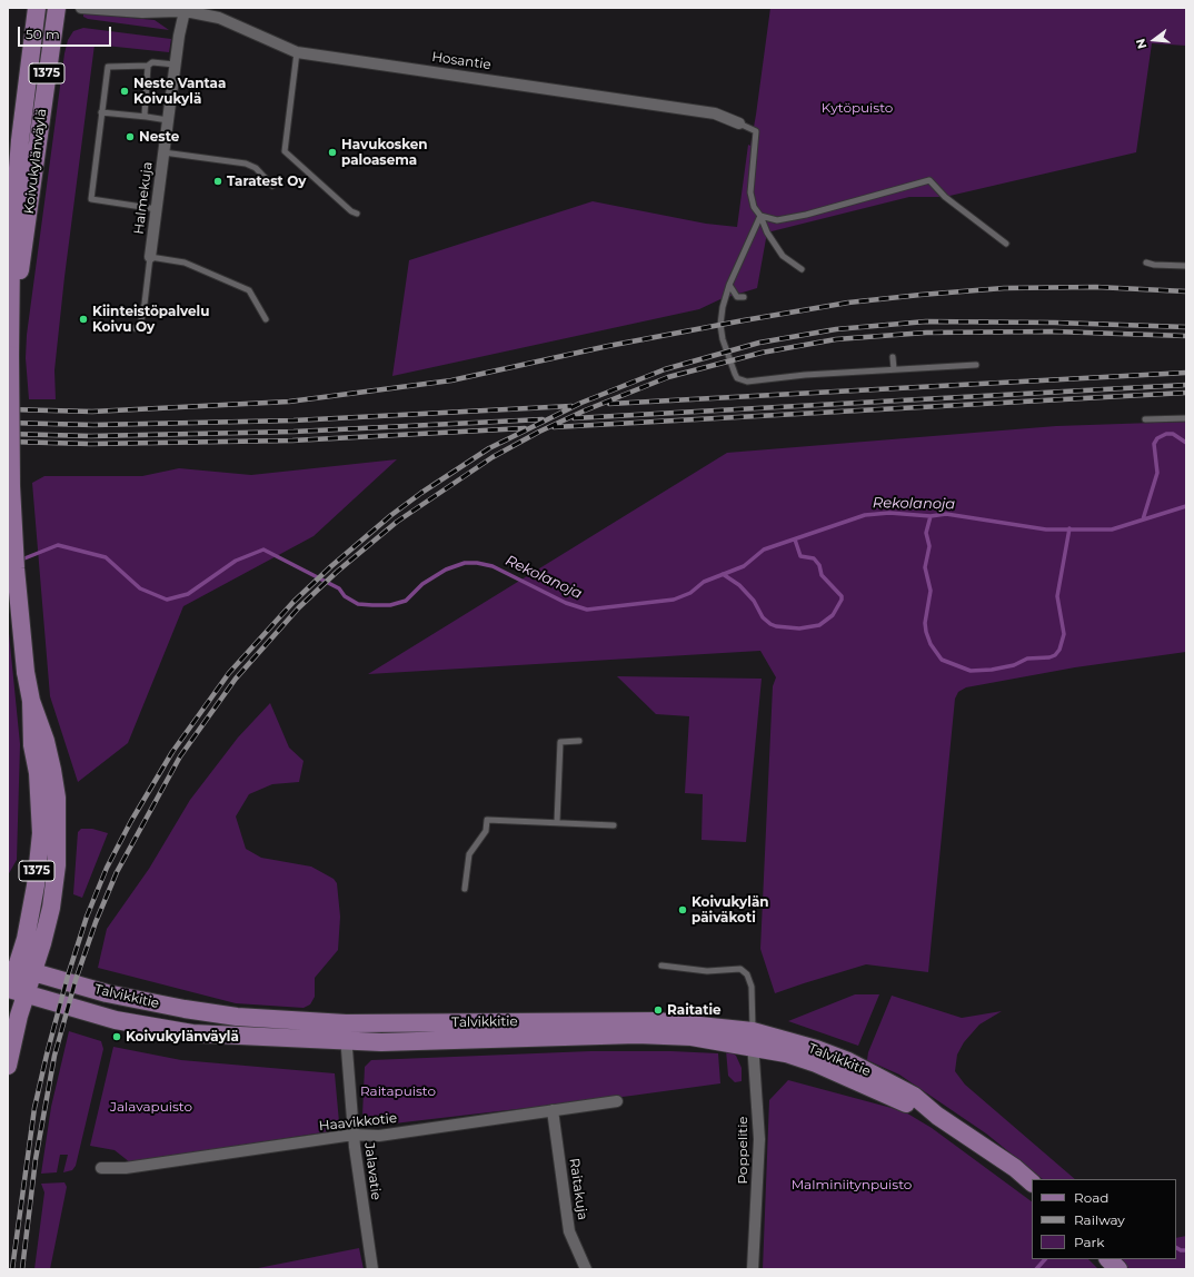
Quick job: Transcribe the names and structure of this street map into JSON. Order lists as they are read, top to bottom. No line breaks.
{"streets":{"main road":["1375","Koivukylänväylä","Talvikkitie"],"street":["Hosantie","Halmekuja","Haavikkotie","Poppelitie","Jalavatie","Raitakuja"]},"crossings":[["Hosantie","Halmekuja"],["Koivukylänväylä","Talvikkitie"],["Talvikkitie","Poppelitie"],["Talvikkitie","Jalavatie"],["Haavikkotie","Jalavatie"],["Haavikkotie","Raitakuja"]],"water":["Rekolanoja"],"parks":["Kytöpuisto","Raitapuisto","Jalavapuisto","Malminiitynpuisto"],"places":["Neste Vantaa Koivukylä","Neste","Havukosken paloasema","Taratest Oy","Kiinteistöpalvelu Koivu Oy","Koivukylän päiväkoti","Raitatie","Koivukylänväylä"],"legend":["Road","Railway","Park"],"scale_bar":"50 m","north":"left"}
